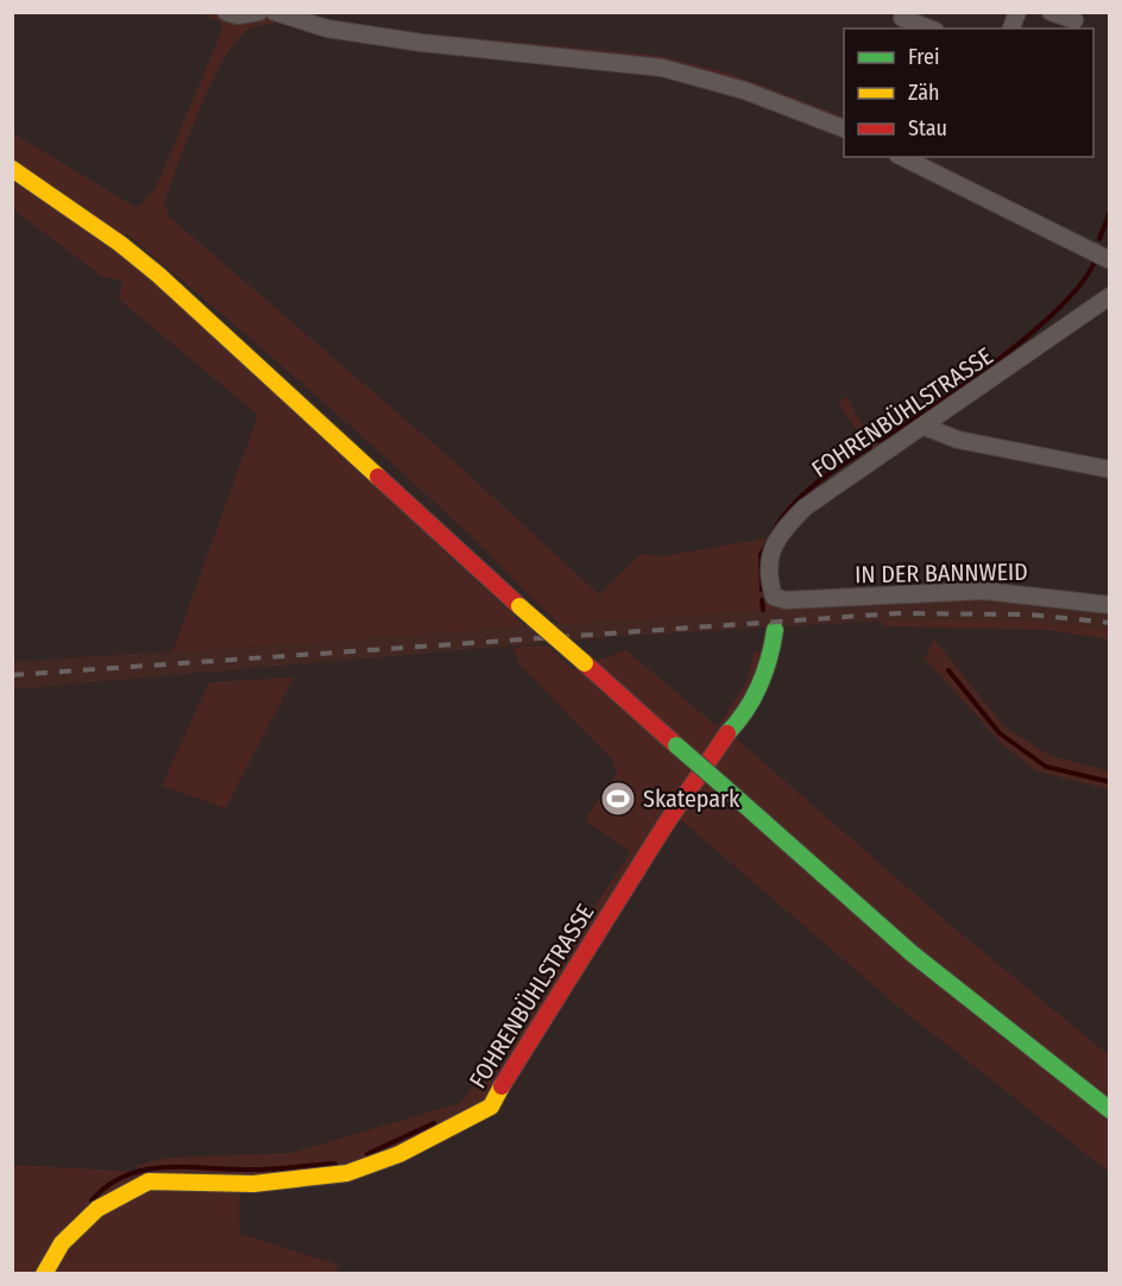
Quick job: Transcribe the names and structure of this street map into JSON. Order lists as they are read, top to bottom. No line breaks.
{"streets":{"main road":["FOHRENBÜHLSTRASSE"],"street":["IN DER BANNWEID"]},"crossings":[["FOHRENBÜHLSTRASSE","IN DER BANNWEID"]],"places":{"sports":["Skatepark"]},"legend":["Frei","Zäh","Stau"]}
